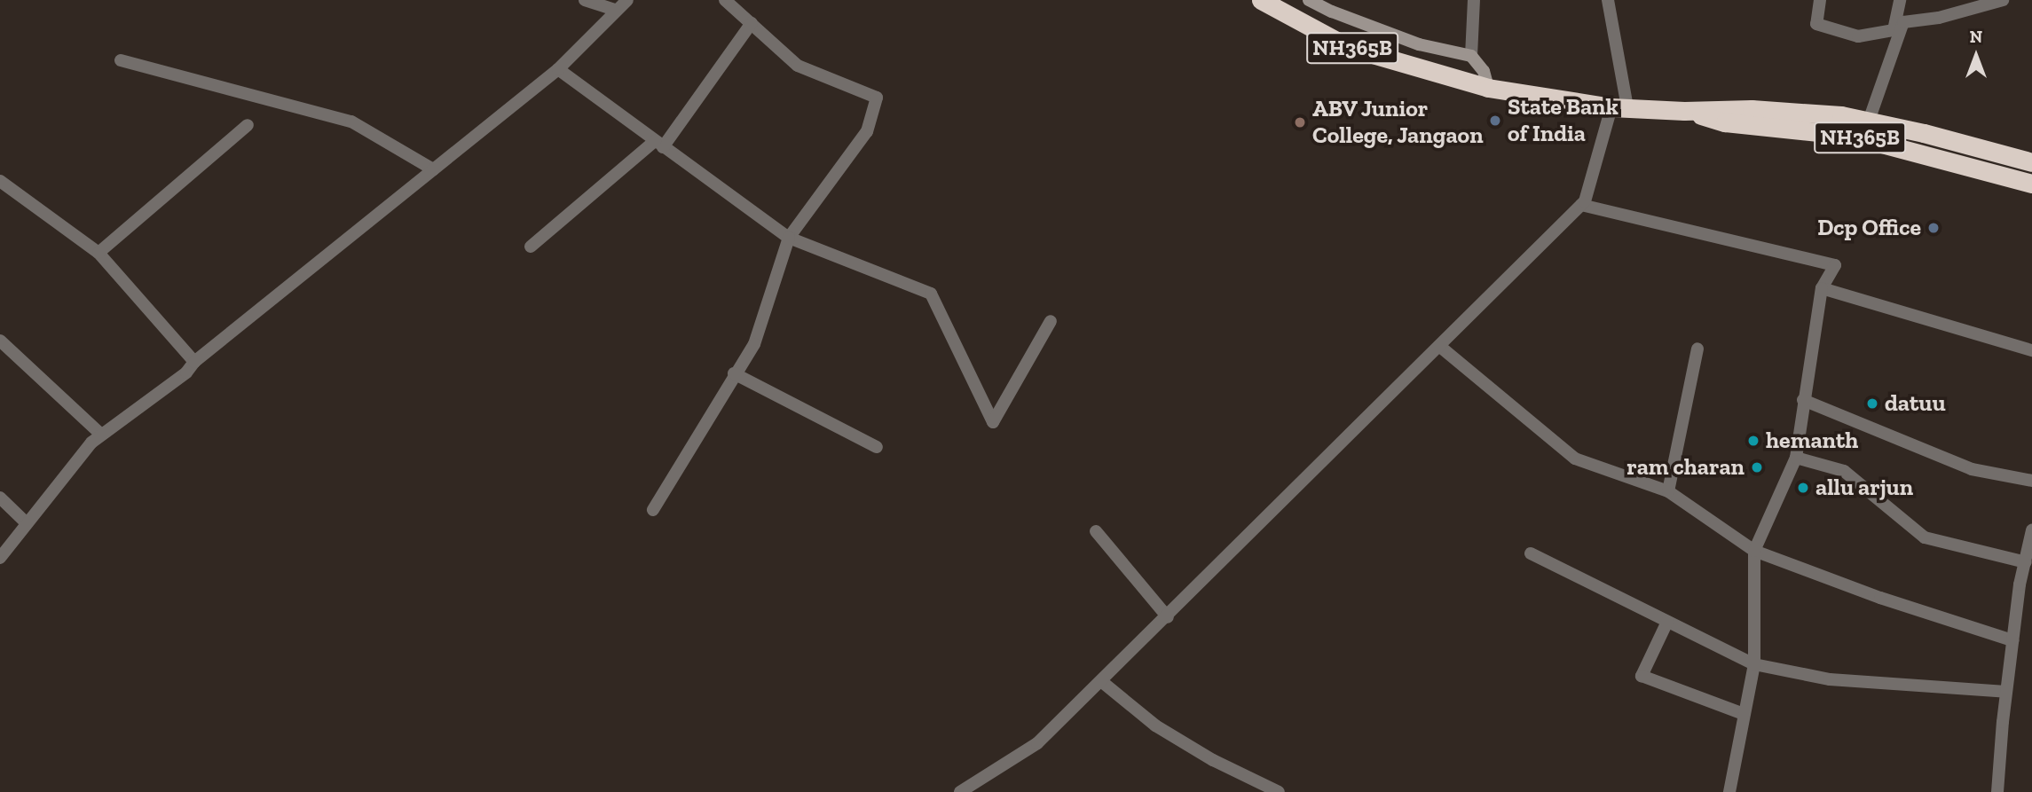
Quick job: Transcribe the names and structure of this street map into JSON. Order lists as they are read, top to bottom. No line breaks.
{"streets":{"highway":["NH365B"]},"places":["State Bank of India","ABV Junior College, Jangaon","Dcp Office","datuu","hemanth","ram charan","allu arjun"],"north":"top"}
